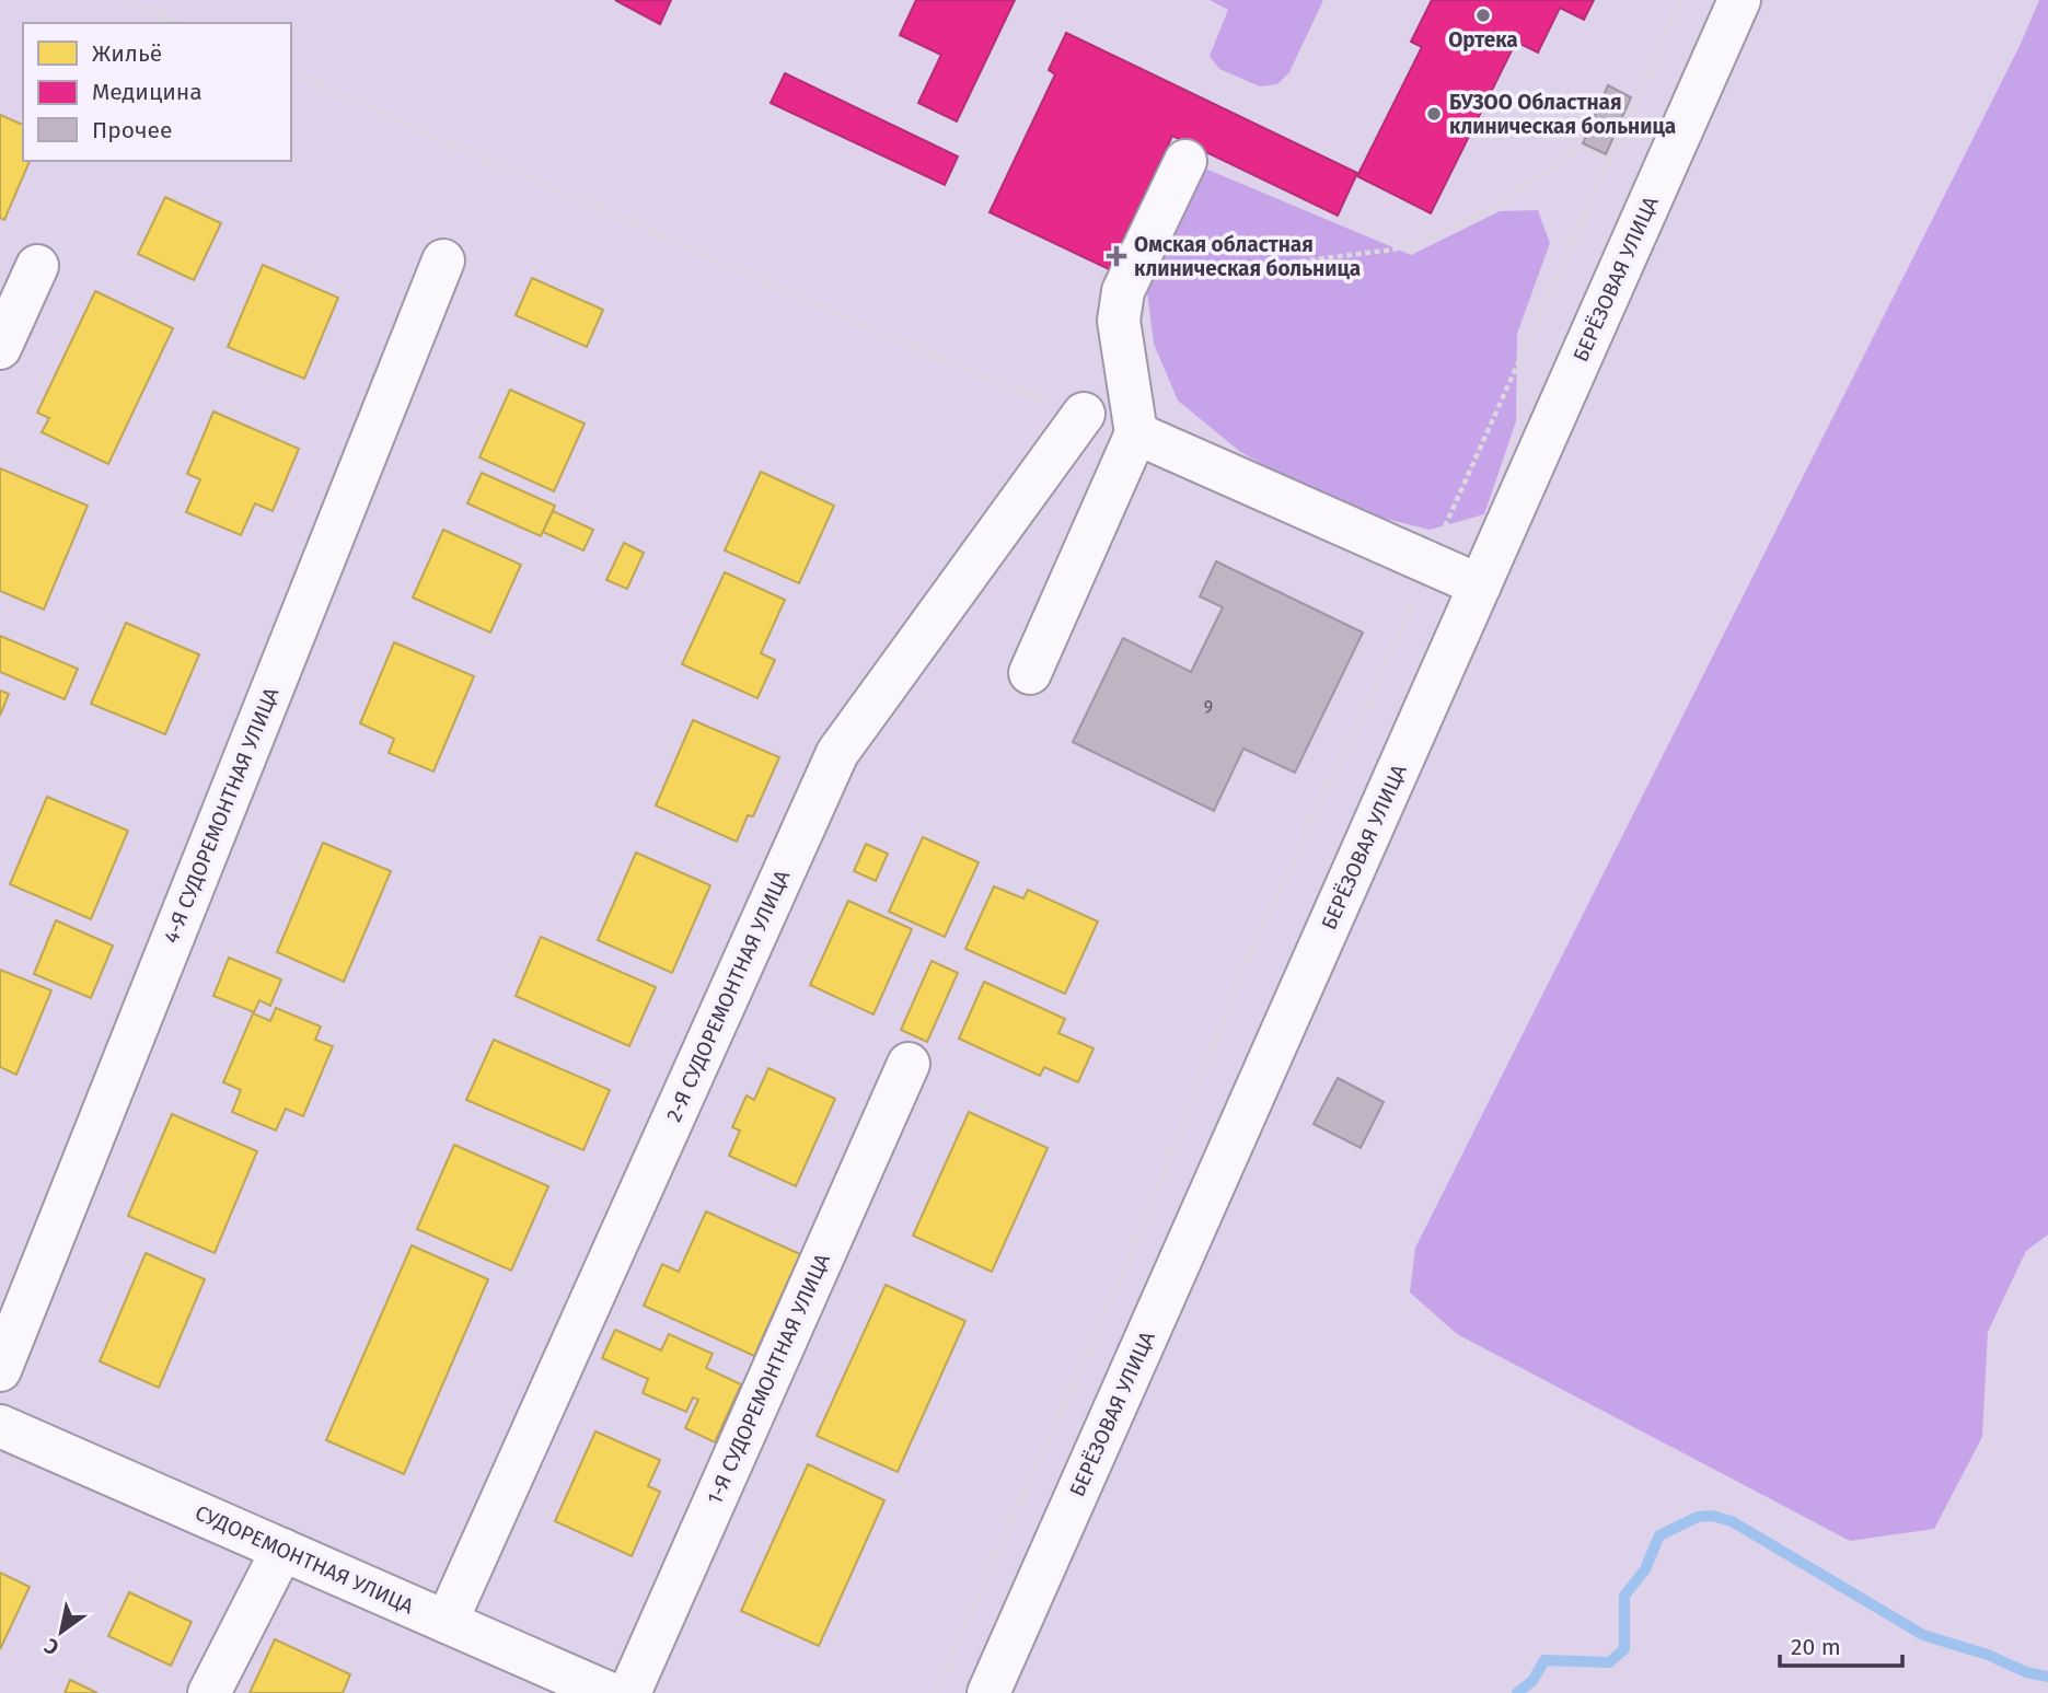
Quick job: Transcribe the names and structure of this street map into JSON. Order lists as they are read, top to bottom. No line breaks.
{"streets":{"street":["БЕРЁЗОВАЯ УЛИЦА","4-Я СУДОРЕМОНТНАЯ УЛИЦА","2-Я СУДОРЕМОНТНАЯ УЛИЦА","1-Я СУДОРЕМОНТНАЯ УЛИЦА","СУДОРЕМОНТНАЯ УЛИЦА"]},"crossings":[["2-Я СУДОРЕМОНТНАЯ УЛИЦА","СУДОРЕМОНТНАЯ УЛИЦА"]],"places":{"other":["Ортека","БУЗОО Областная клиническая больница"],"health":["Омская областная клиническая больница"]},"house_numbers":["9"],"legend":["Жильё","Медицина","Прочее"],"scale_bar":"20 m","north":"bottom left"}
